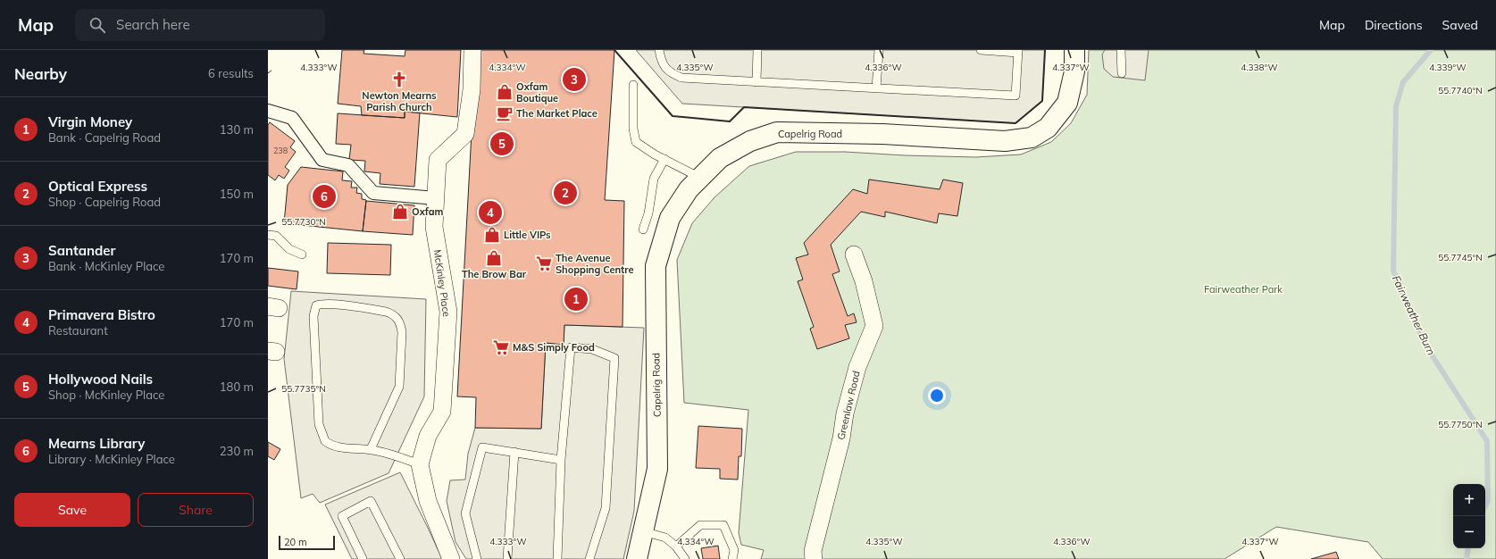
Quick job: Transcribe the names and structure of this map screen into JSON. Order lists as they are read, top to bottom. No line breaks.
{"streets":{"street":["Capelrig Road","McKinley Place","Greenlaw Road"]},"water":["Fairweather Burn"],"parks":["Fairweather Park"],"places":{"church":["Newton Mearns Parish Church"],"shop":["Oxfam Boutique","Oxfam","Little VIPs","The Brow Bar"],"cafe":["The Market Place"],"supermarket":["The Avenue Shopping Centre","M&S Simply Food"]},"house_numbers":["238"],"scale_bar":"20 m","page":{"header":"Map","search":"Search here","nav":["Map","Directions","Saved"],"heading":["Nearby","6 results"],"pins":["3","5","2","6","4","1"],"list":[{"mark":"1","name":"Virgin Money","note":"Bank · Capelrig Road","value":"130 m"},{"mark":"2","name":"Optical Express","note":"Shop · Capelrig Road","value":"150 m"},{"mark":"3","name":"Santander","note":"Bank · McKinley Place","value":"170 m"},{"mark":"4","name":"Primavera Bistro","note":"Restaurant","value":"170 m"},{"mark":"5","name":"Hollywood Nails","note":"Shop · McKinley Place","value":"180 m"},{"mark":"6","name":"Mearns Library","note":"Library · McKinley Place","value":"230 m"}],"buttons":["Save","Share"],"map_buttons":["+","−"],"scale":"20 m"},"coordinates":["4.339°W","4.333°W","4.334°W","4.335°W","4.336°W","4.337°W","4.338°W","55.7740°N","55.7730°N","55.7745°N","55.7735°N","55.7750°N"]}
